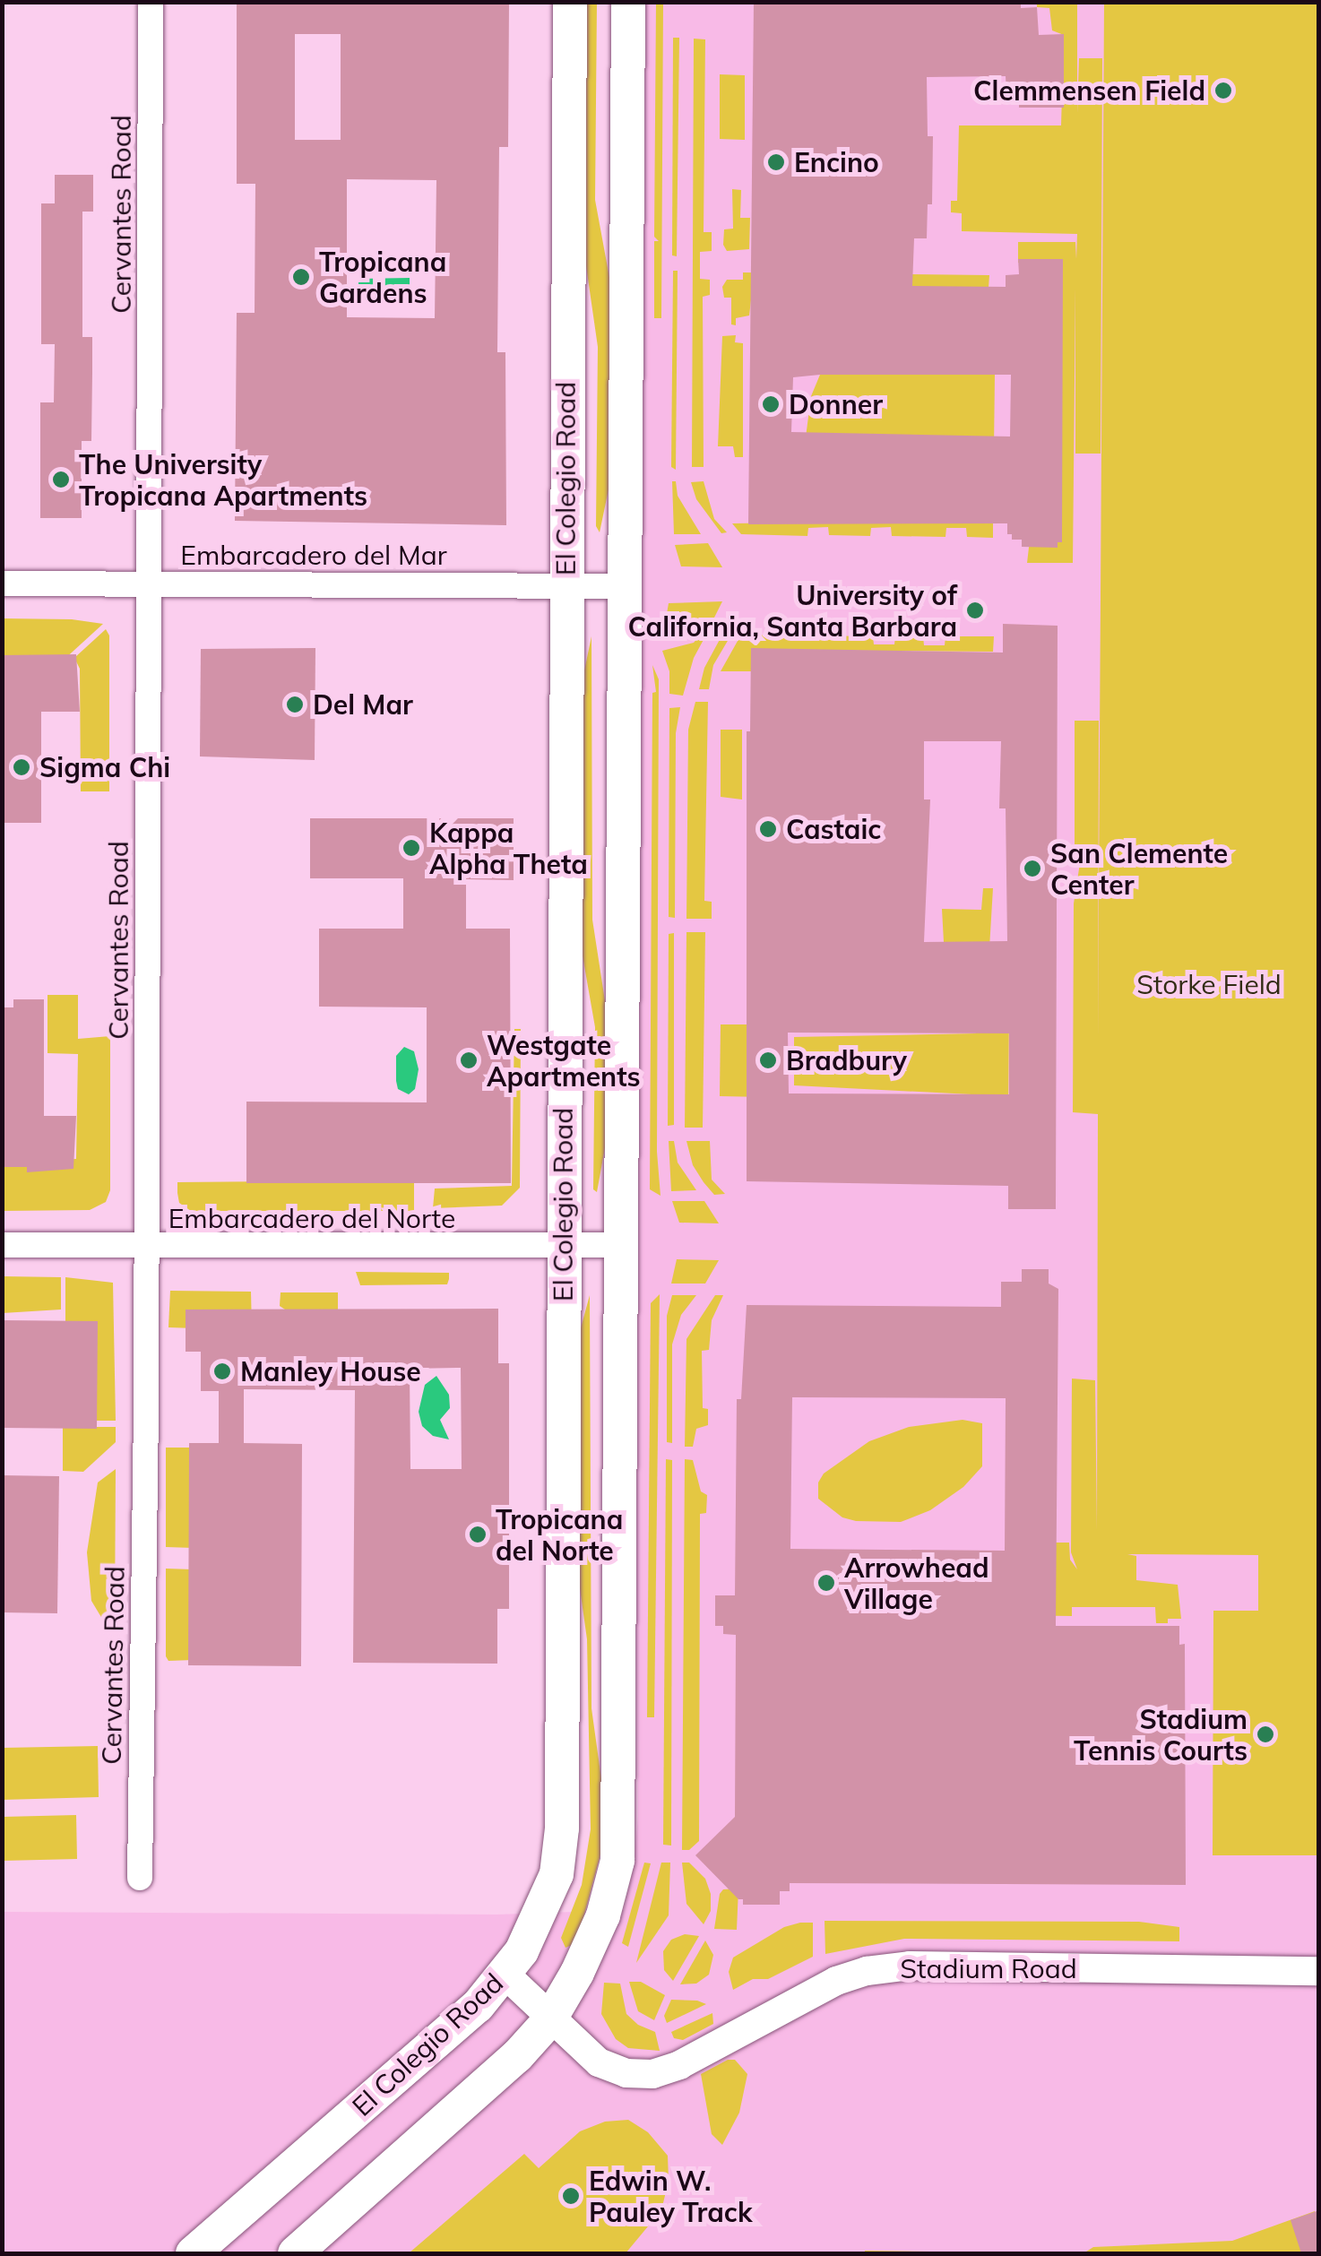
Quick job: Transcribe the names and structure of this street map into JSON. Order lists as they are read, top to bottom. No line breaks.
{"streets":{"main road":["El Colegio Road"],"street":["Cervantes Road","Embarcadero del Mar","Embarcadero del Norte","Stadium Road"]},"crossings":[["Cervantes Road","Embarcadero del Mar"],["Cervantes Road","Embarcadero del Norte"],["El Colegio Road","Embarcadero del Mar"],["El Colegio Road","Embarcadero del Norte"],["El Colegio Road","Stadium Road"]],"parks":["Storke Field"],"places":["Clemmensen Field","Encino","Tropicana Gardens","Donner","The University Tropicana Apartments","University of California, Santa Barbara","Del Mar","Sigma Chi","Castaic","Kappa Alpha Theta","San Clemente Center","Westgate Apartments","Bradbury","Manley House","Tropicana del Norte","Arrowhead Village","Stadium Tennis Courts","Edwin W. Pauley Track"]}
